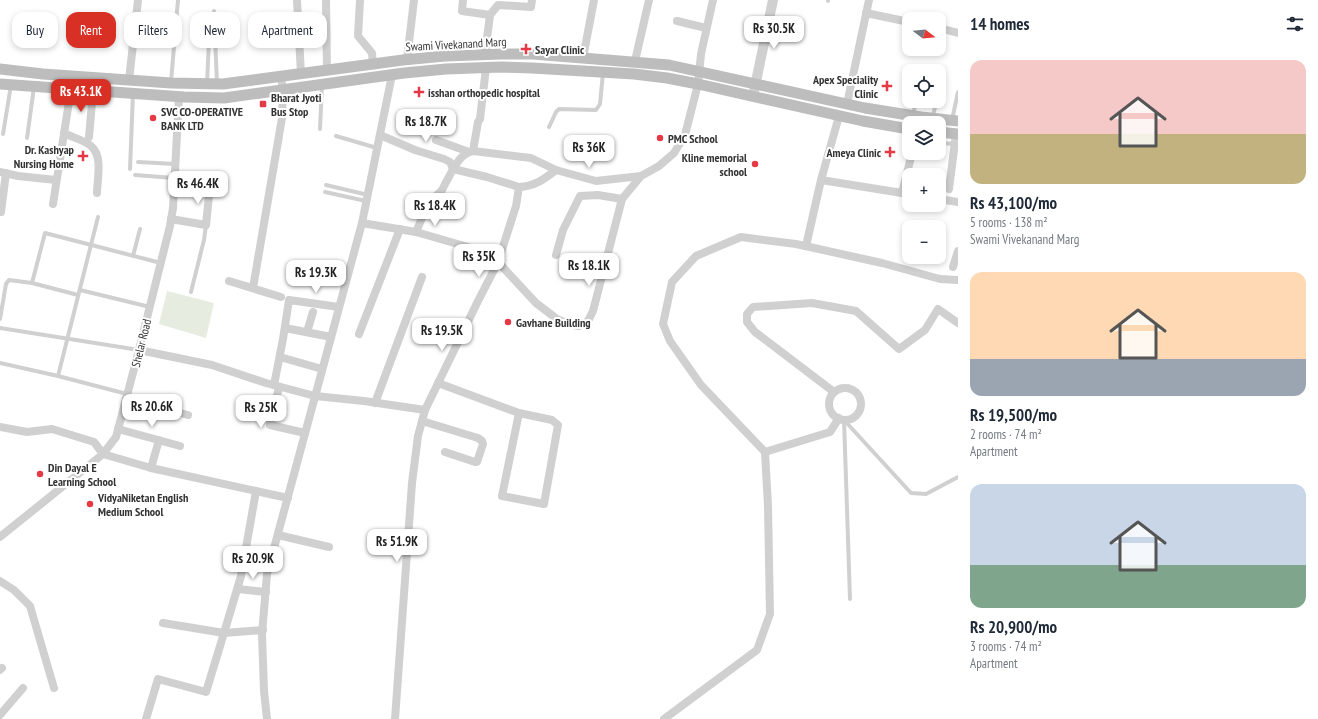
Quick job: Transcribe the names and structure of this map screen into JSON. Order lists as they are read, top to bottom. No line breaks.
{"streets":{"main road":["Swami Vivekanand Marg"],"street":["Shelar Road"]},"crossings":[["Swami Vivekanand Marg","Shelar Road"]],"places":{"health":["Sayar Clinic","Apex Speciality Clinic","isshan orthopedic hospital","Ameya Clinic","Dr. Kashyap Nursing Home"],"transit":["Bharat Jyoti Bus Stop"],"other":["SVC CO-OPERATIVE BANK LTD","PMC School","Kline memorial school","Gavhane Building","Din Dayal E Learning School","VidyaNiketan English Medium School"]},"north":"right","page":{"heading":"14 homes","map_buttons":["+","−"],"chip":["Buy","Rent","Filters","New","Apartment"],"price":["Rs 30.5K","Rs 43.1K","Rs 18.7K","Rs 36K","Rs 46.4K","Rs 18.4K","Rs 35K","Rs 18.1K","Rs 19.3K","Rs 19.5K","Rs 20.6K","Rs 25K","Rs 51.9K","Rs 20.9K"],"list":[{"name":"Rs 43,100/mo","note":"5 rooms · 138 m² · Swami Vivekanand Marg"},{"name":"Rs 19,500/mo","note":"2 rooms · 74 m² · Apartment"},{"name":"Rs 20,900/mo","note":"3 rooms · 74 m² · Apartment"}]}}
